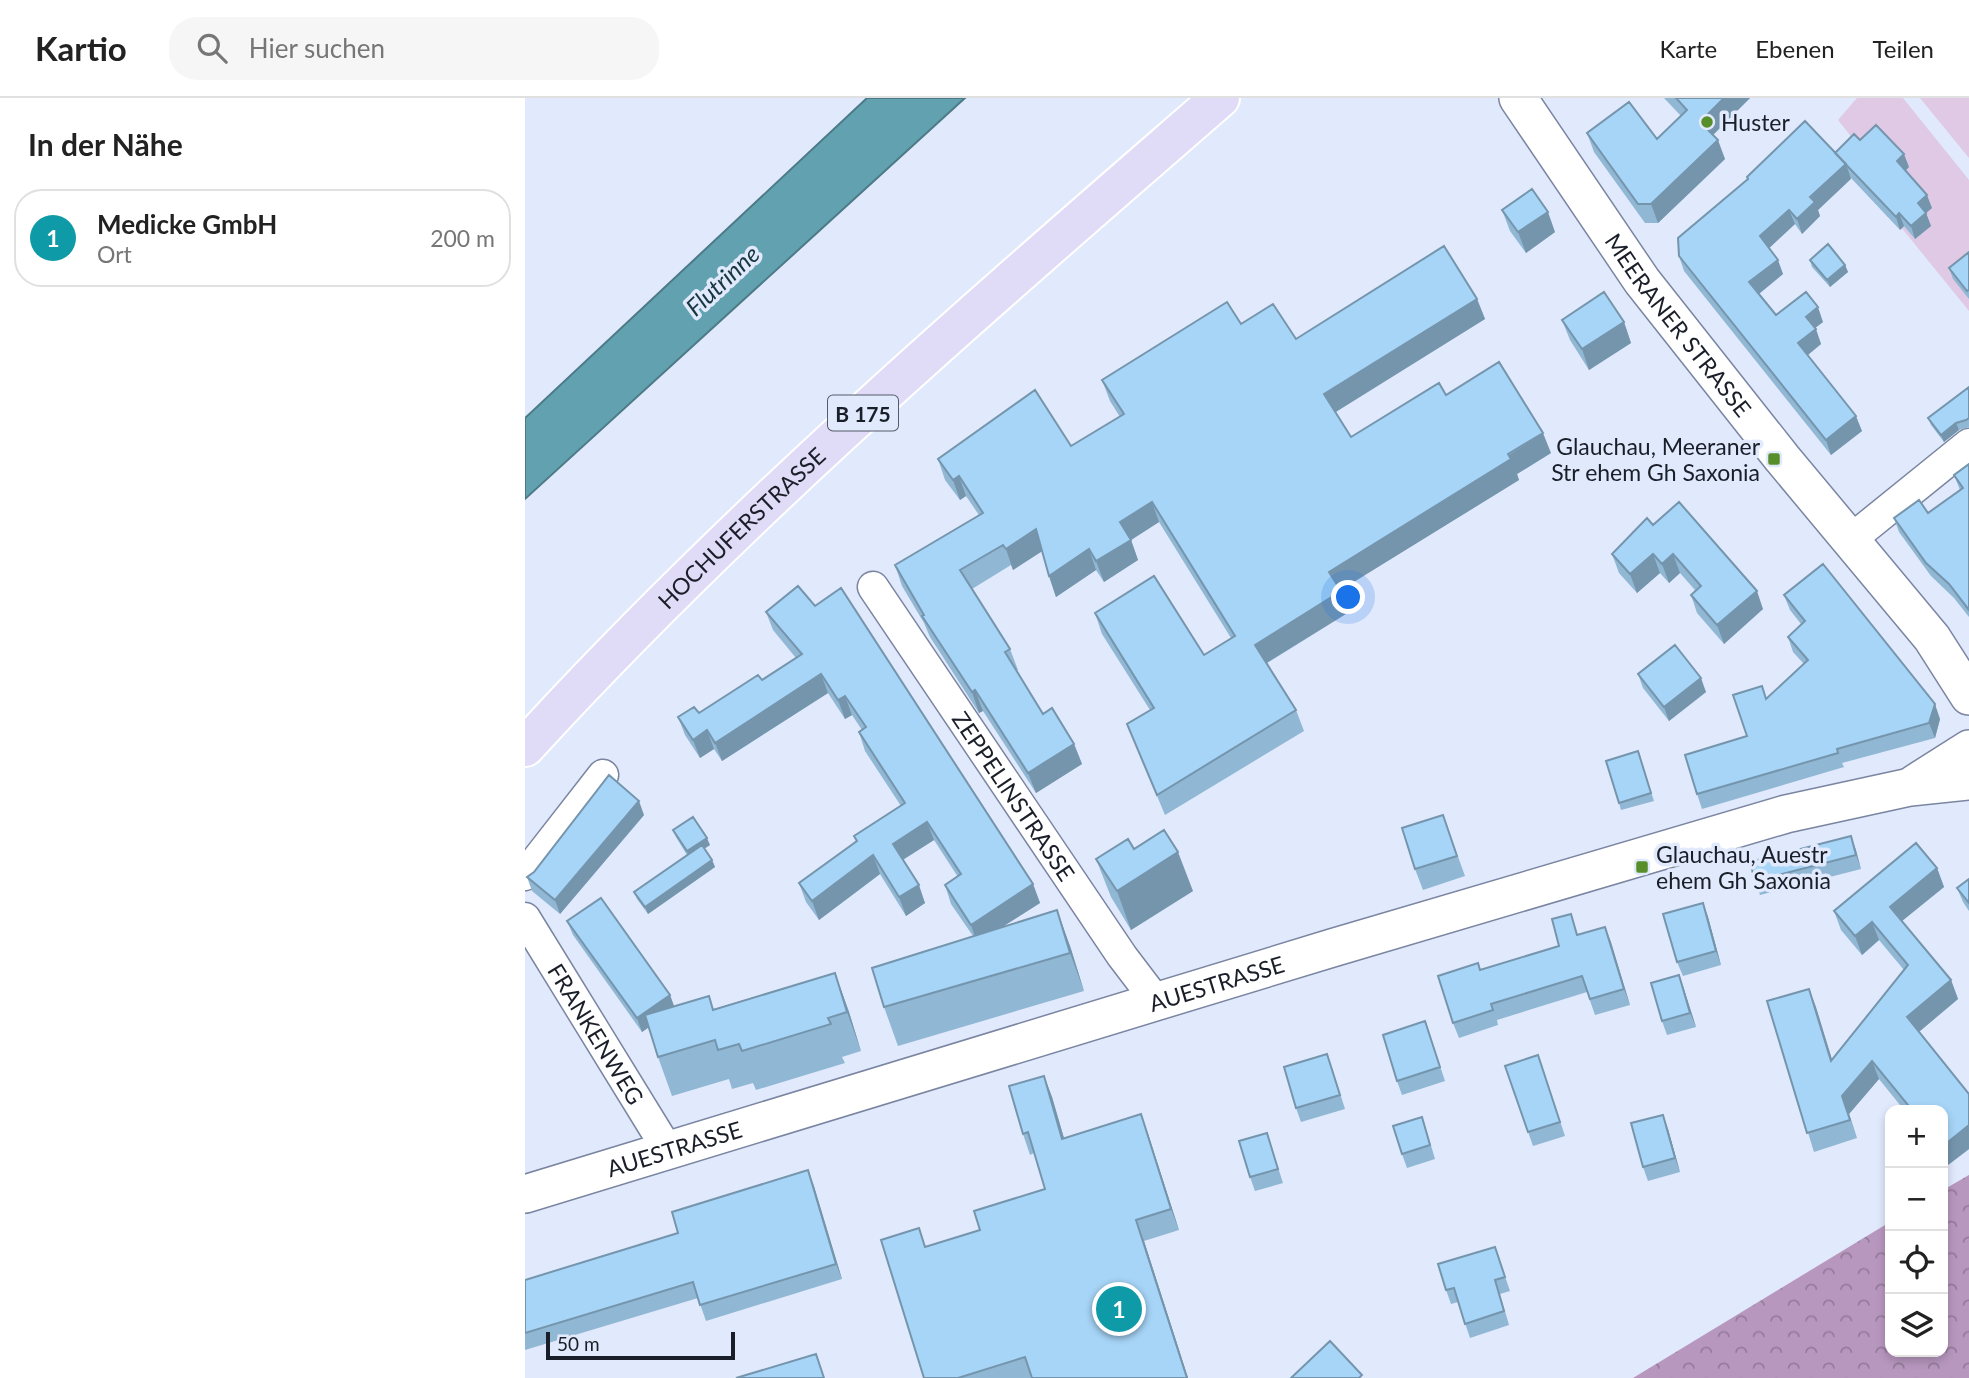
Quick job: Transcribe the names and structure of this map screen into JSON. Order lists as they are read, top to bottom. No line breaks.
{"streets":{"main road":["B 175","HOCHUFERSTRASSE"],"street":["MEERANER STRASSE","ZEPPELINSTRASSE","AUESTRASSE","FRANKENWEG"]},"crossings":[["ZEPPELINSTRASSE","AUESTRASSE"],["AUESTRASSE","FRANKENWEG"]],"water":["Flutrinne"],"places":{"other":["Huster"],"transit":["Glauchau, Meeraner Str ehem Gh Saxonia","Glauchau, Auestr ehem Gh Saxonia"]},"scale_bar":"50 m","page":{"header":"Kartio","search":"Hier suchen","nav":["Karte","Ebenen","Teilen"],"heading":"In der Nähe","list":[{"mark":"1","name":"Medicke GmbH","note":"Ort","value":"200 m"}],"map_buttons":["+","−"],"pins":"1","scale":"50 m"}}
